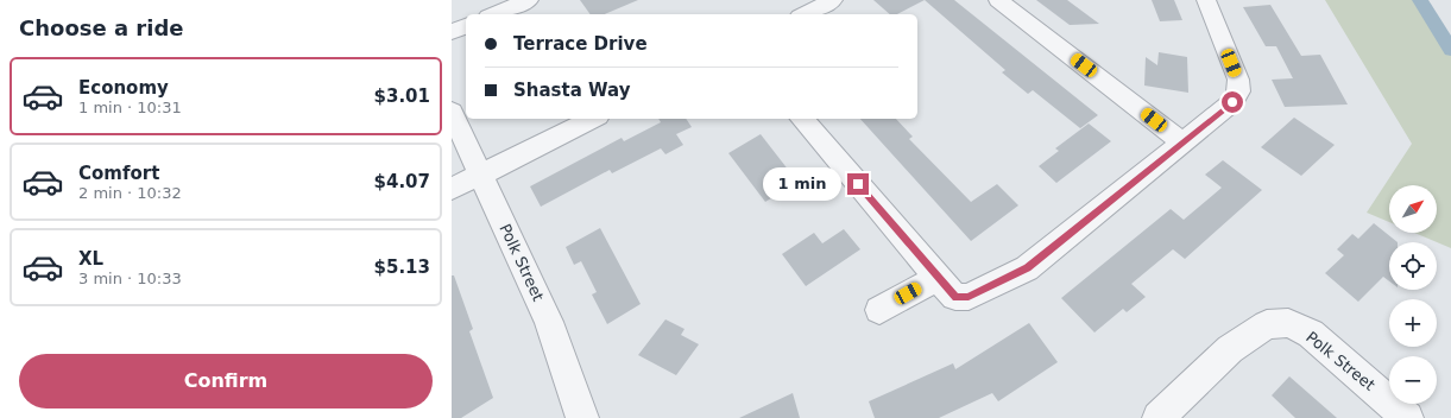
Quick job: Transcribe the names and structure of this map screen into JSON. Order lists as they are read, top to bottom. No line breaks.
{"streets":{"street":["Polk Street"]},"north":"top right","page":{"heading":"Choose a ride","banner":["Terrace Drive","Shasta Way"],"list":[{"name":"Economy","note":"1 min · 10:31","value":"$3.01"},{"name":"Comfort","note":"2 min · 10:32","value":"$4.07"},{"name":"XL","note":"3 min · 10:33","value":"$5.13"}],"bubble":"1 min","map_buttons":["+","−"],"buttons":"Confirm"}}
